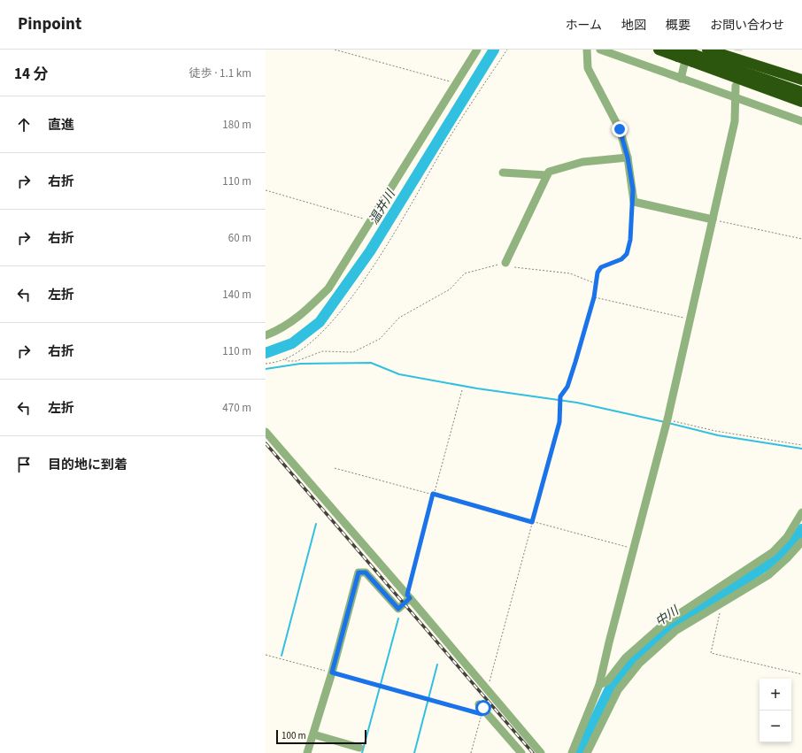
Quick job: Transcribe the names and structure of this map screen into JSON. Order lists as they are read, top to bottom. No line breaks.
{"water":["温井川","中川"],"scale_bar":"100 m","page":{"header":"Pinpoint","nav":["ホーム","地図","概要","お問い合わせ"],"heading":["14 分","徒歩 · 1.1 km"],"list":[["直進","180 m"],["右折","110 m"],["右折","60 m"],["左折","140 m"],["右折","110 m"],["左折","470 m"],"目的地に到着"],"map_buttons":["+","−"],"scale":"100 m"}}
